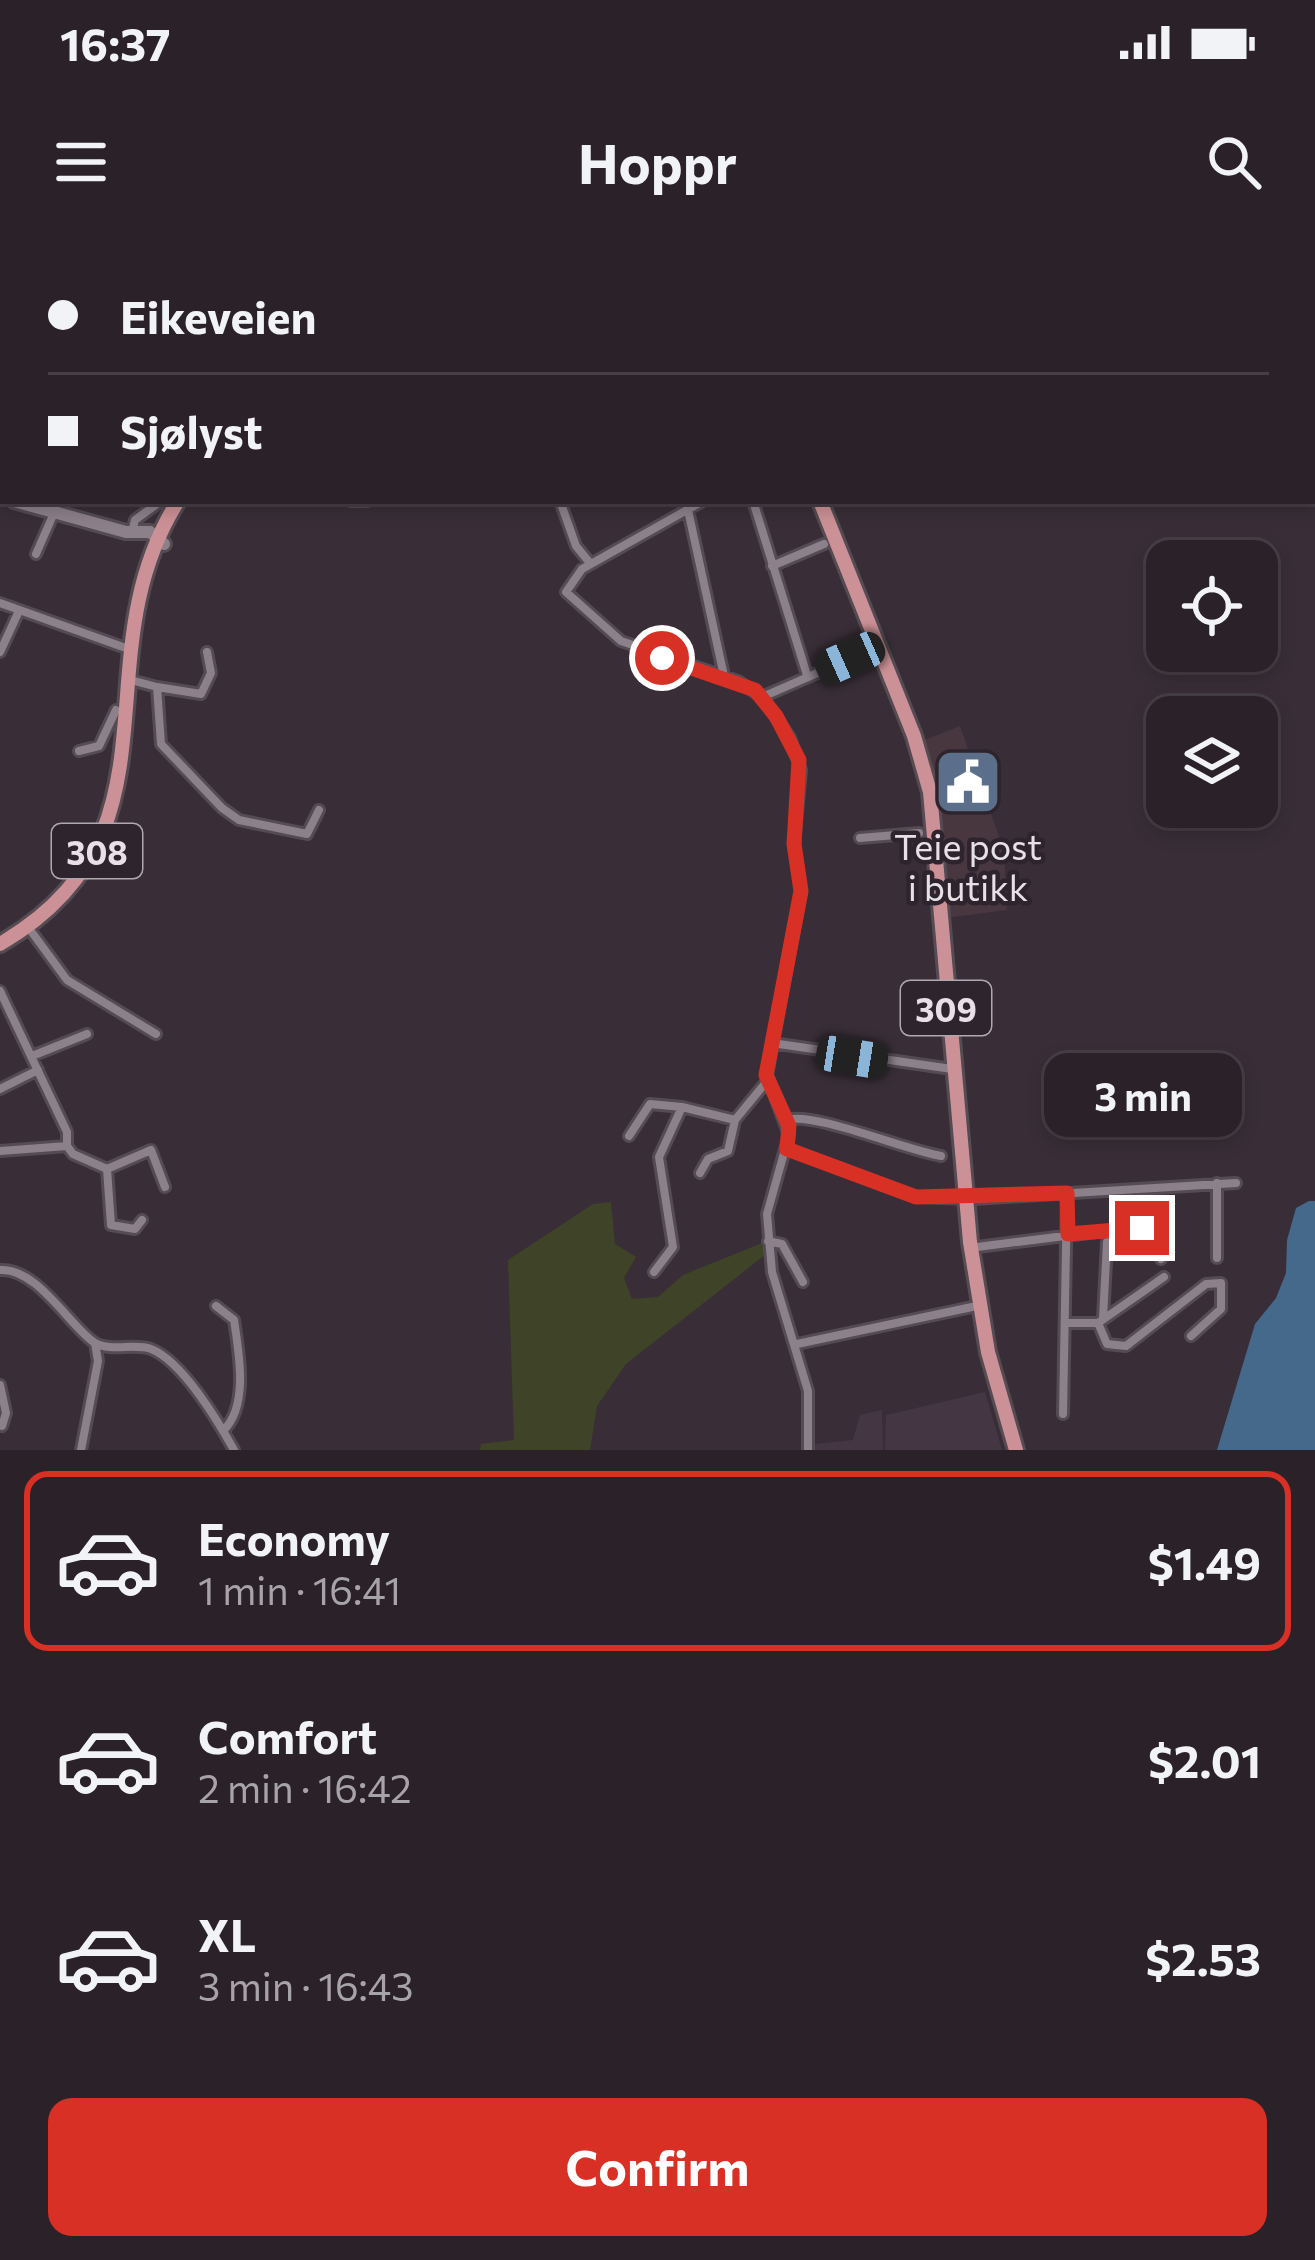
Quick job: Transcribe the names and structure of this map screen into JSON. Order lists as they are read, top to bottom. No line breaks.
{"streets":{"main road":["308","309"]},"places":{"public building":["Teie post i butikk"]},"page":{"status":"16:37","header":"Hoppr","banner":["Eikeveien","Sjølyst"],"bubble":"3 min","list":[{"name":"Economy","note":"1 min · 16:41","value":"$1.49"},{"name":"Comfort","note":"2 min · 16:42","value":"$2.01"},{"name":"XL","note":"3 min · 16:43","value":"$2.53"}],"buttons":"Confirm"}}
